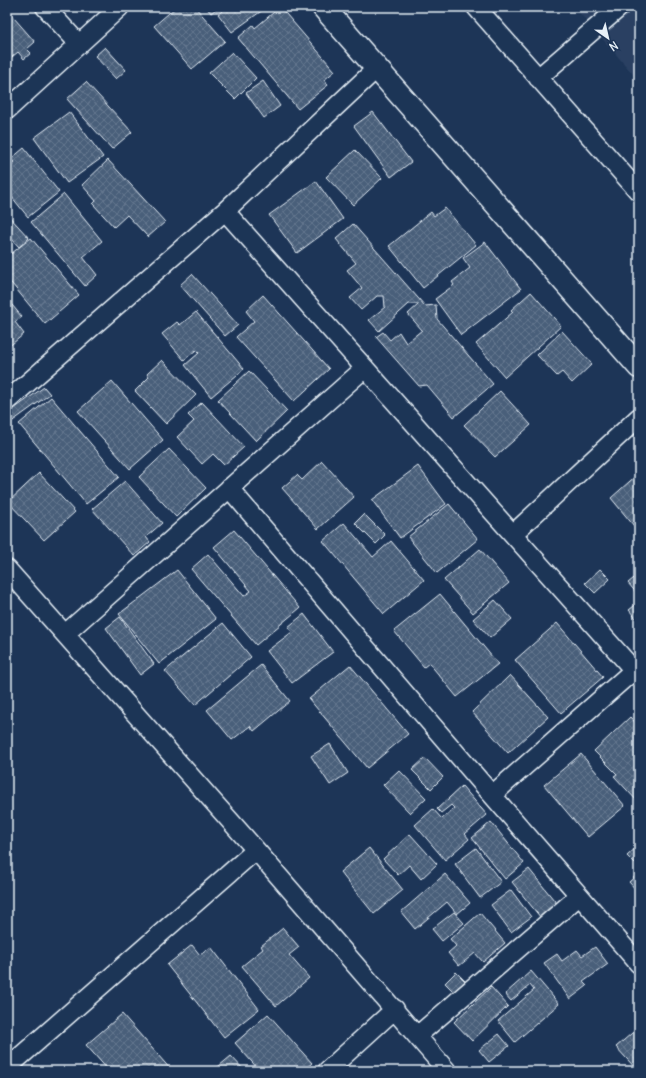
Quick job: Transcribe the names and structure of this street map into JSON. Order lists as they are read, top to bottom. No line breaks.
{"north":"bottom right"}
